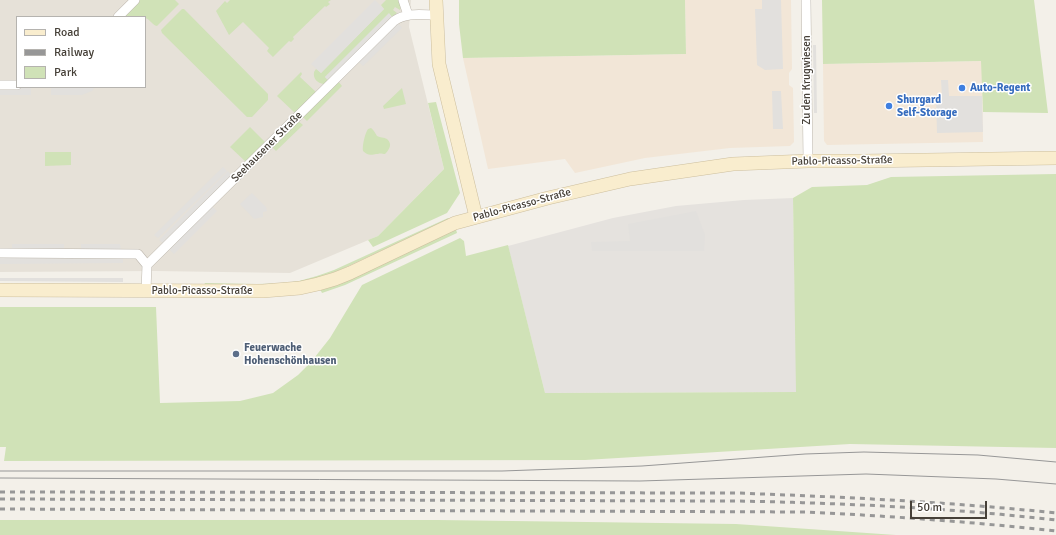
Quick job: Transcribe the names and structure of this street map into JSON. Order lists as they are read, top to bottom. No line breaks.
{"streets":{"main road":["Pablo-Picasso-Straße"],"street":["Zu den Krugwiesen","Seehausener Straße"]},"crossings":[["Zu den Krugwiesen","Pablo-Picasso-Straße"]],"places":["Auto-Regent","Shurgard Self-Storage","Feuerwache Hohenschönhausen"],"legend":["Road","Railway","Park"],"scale_bar":"50 m"}
